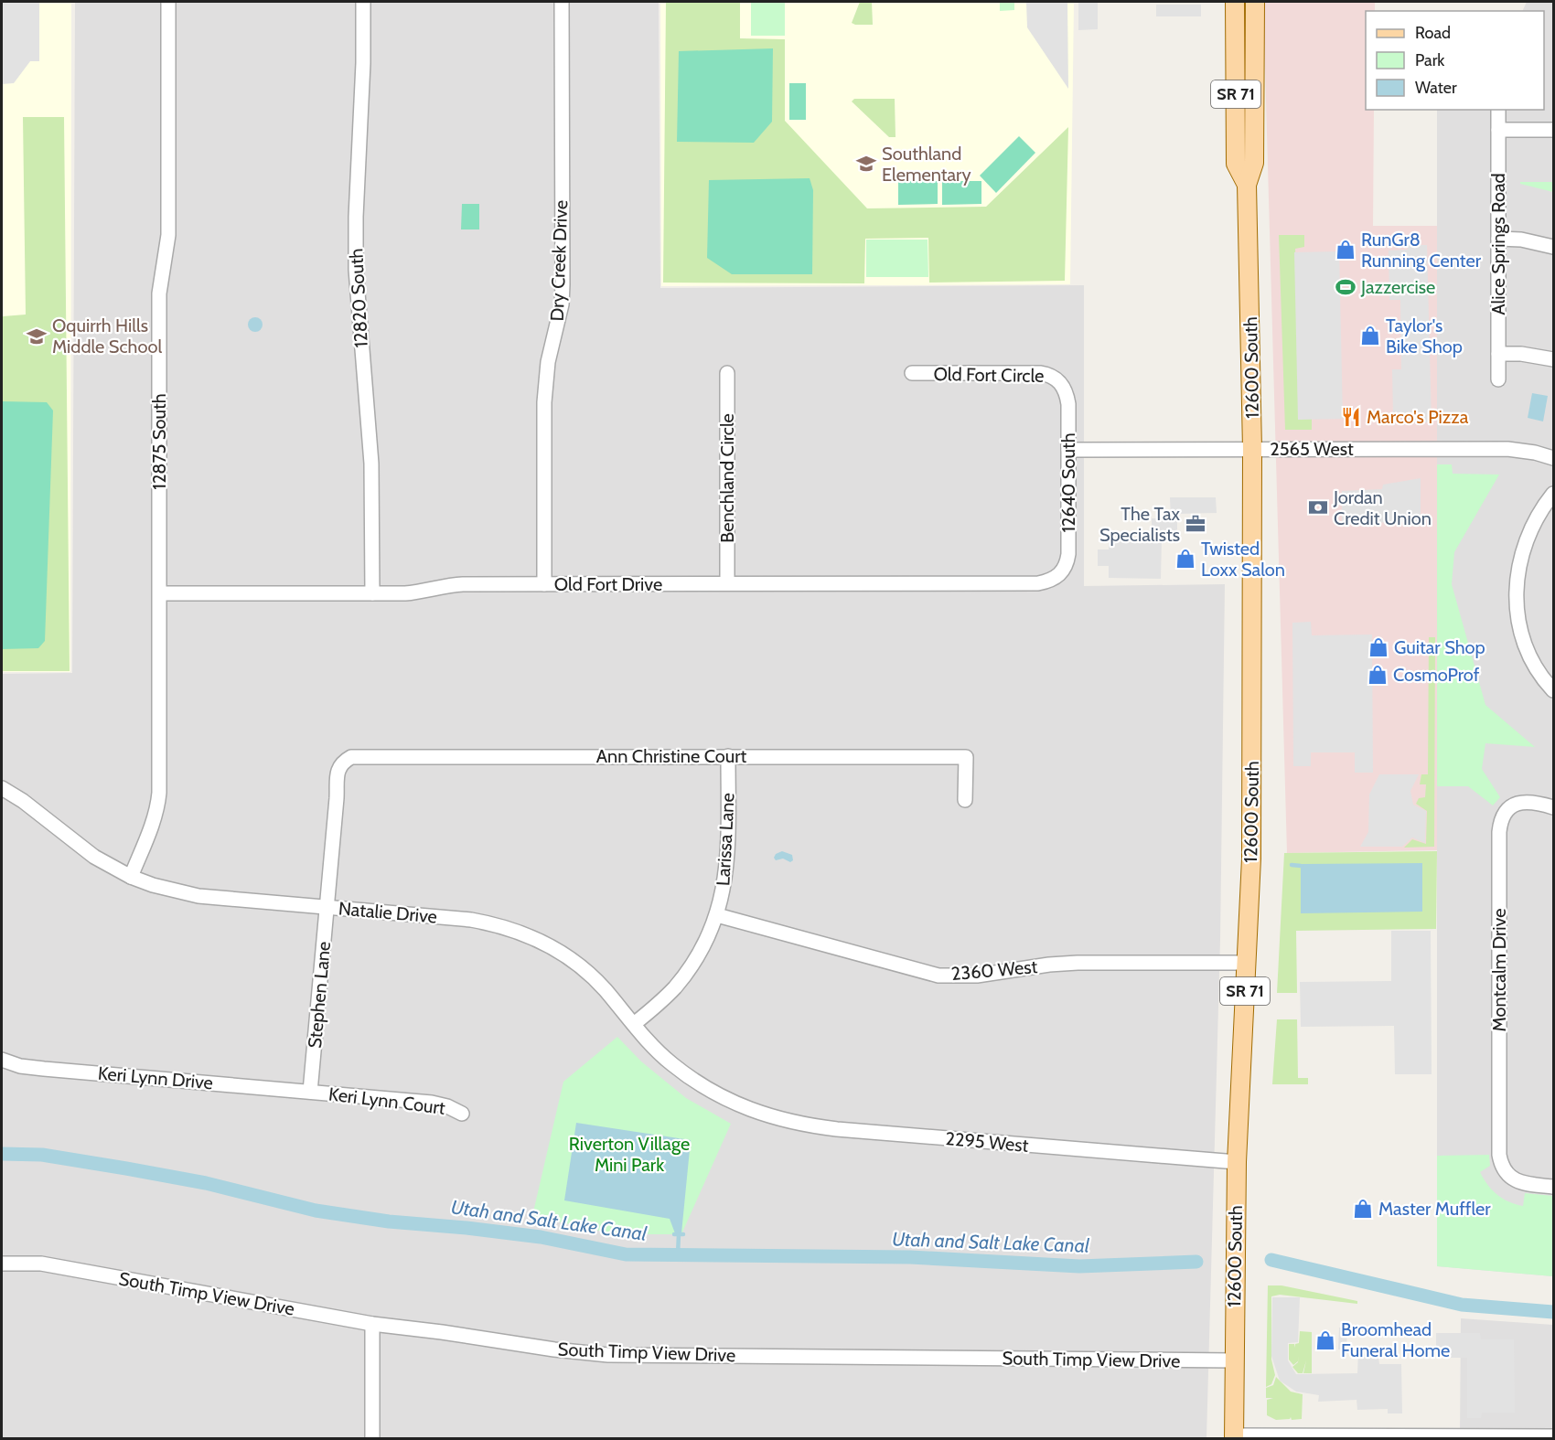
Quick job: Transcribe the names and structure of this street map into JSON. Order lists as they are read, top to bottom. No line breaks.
{"streets":{"main road":["SR 71","12600 South"],"street":["Alice Springs Road","Dry Creek Drive","12820 South","Old Fort Circle","12875 South","2565 West","Benchland Circle","12640 South","Old Fort Drive","Ann Christine Court","Larissa Lane","Natalie Drive","2360 West","Montcalm Drive","Stephen Lane","Keri Lynn Drive","Keri Lynn Court","2295 West","South Timp View Drive"]},"crossings":[["Dry Creek Drive","Old Fort Drive"],["12820 South","Old Fort Drive"],["12600 South","2565 West"],["12600 South","2360 West"],["12600 South","2295 West"],["12600 South","South Timp View Drive"],["Old Fort Circle","12640 South"],["12875 South","Old Fort Drive"],["12875 South","Natalie Drive"],["2565 West","12640 South"],["Benchland Circle","Old Fort Drive"],["12640 South","Old Fort Drive"],["Ann Christine Court","Larissa Lane"],["Ann Christine Court","Stephen Lane"],["Larissa Lane","Natalie Drive"],["Larissa Lane","2360 West"],["Natalie Drive","Stephen Lane"],["Natalie Drive","2295 West"],["Stephen Lane","Keri Lynn Drive"],["Stephen Lane","Keri Lynn Court"],["Keri Lynn Drive","Keri Lynn Court"]],"water":["Utah and Salt Lake Canal"],"parks":["Riverton Village Mini Park"],"places":{"school or university":["Southland Elementary","Oquirrh Hills Middle School"],"shop":["RunGr8 Running Center","Taylor's Bike Shop","Twisted Loxx Salon","Guitar Shop","CosmoProf","Master Muffler","Broomhead Funeral Home"],"sports":["Jazzercise"],"restaurant":["Marco's Pizza"],"bank":["Jordan Credit Union"],"office":["The Tax Specialists"]},"legend":["Road","Park","Water"]}
